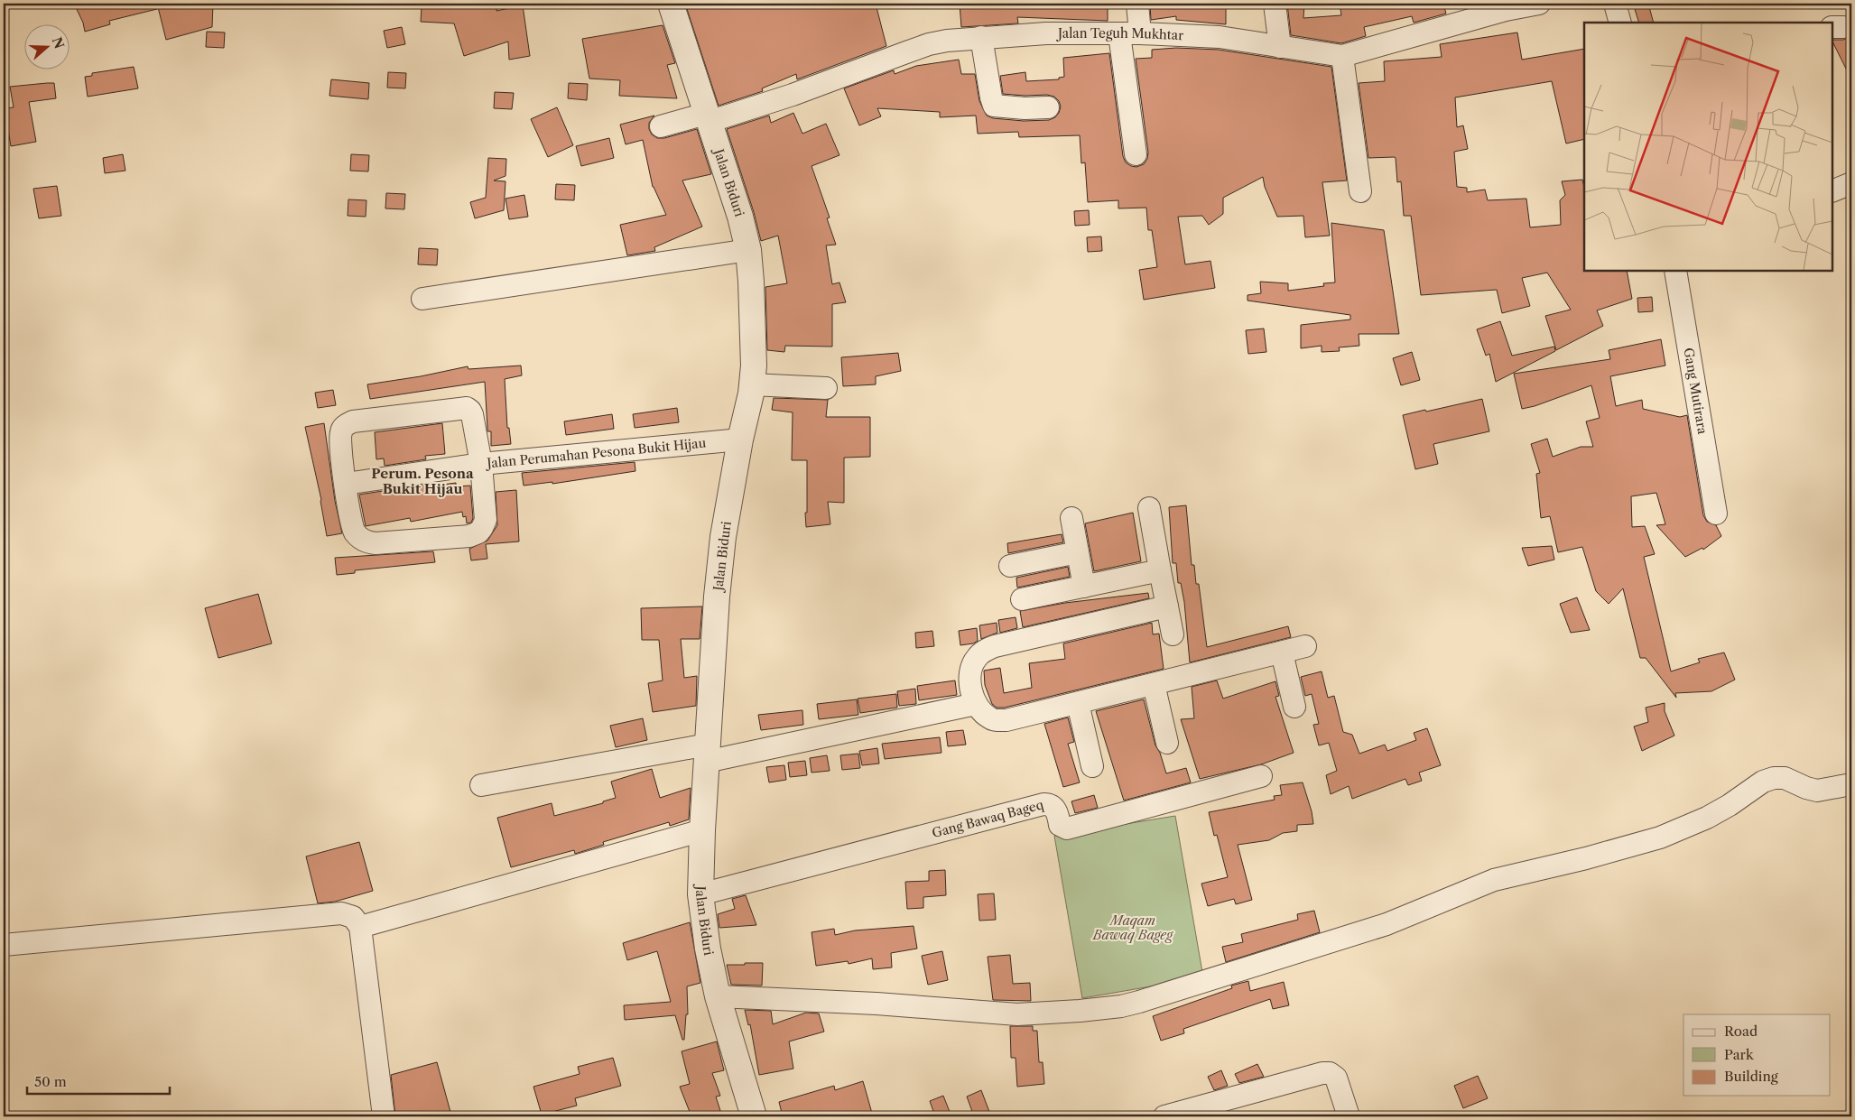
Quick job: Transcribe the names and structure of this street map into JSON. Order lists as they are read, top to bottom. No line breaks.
{"streets":{"street":["Jalan Teguh Mukhtar","Jalan Biduri","Gang Mutirara","Jalan Perumahan Pesona Bukit Hijau","Gang Bawaq Bageq"]},"crossings":[["Jalan Teguh Mukhtar","Jalan Biduri"],["Jalan Biduri","Jalan Perumahan Pesona Bukit Hijau"],["Jalan Biduri","Gang Bawaq Bageq"]],"districts":["Perum. Pesona Bukit Hijau"],"parks":["Maqam Bawaq Bageg"],"legend":["Road","Park","Building"],"scale_bar":"50 m","north":"right"}
